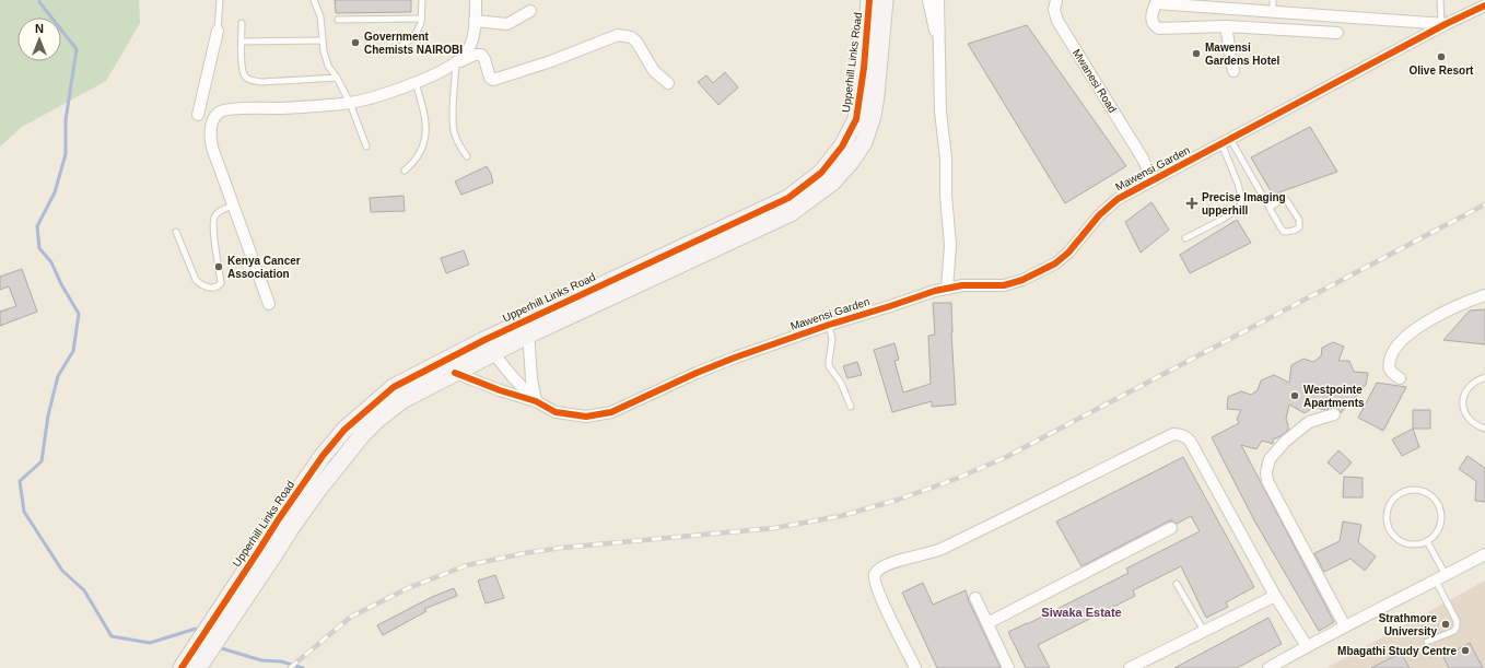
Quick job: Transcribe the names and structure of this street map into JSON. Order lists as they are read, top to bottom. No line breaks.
{"streets":{"street":["Upperhill Links Road","Mwanesi Road","Mawensi Garden"]},"crossings":[["Mwanesi Road","Mawensi Garden"]],"districts":["Siwaka Estate"],"places":{"other":["Government Chemists NAIROBI","Mawensi Gardens Hotel","Olive Resort","Kenya Cancer Association","Westpointe Apartments","Strathmore University","Mbagathi Study Centre"],"health":["Precise Imaging upperhill"]},"north":"top"}
